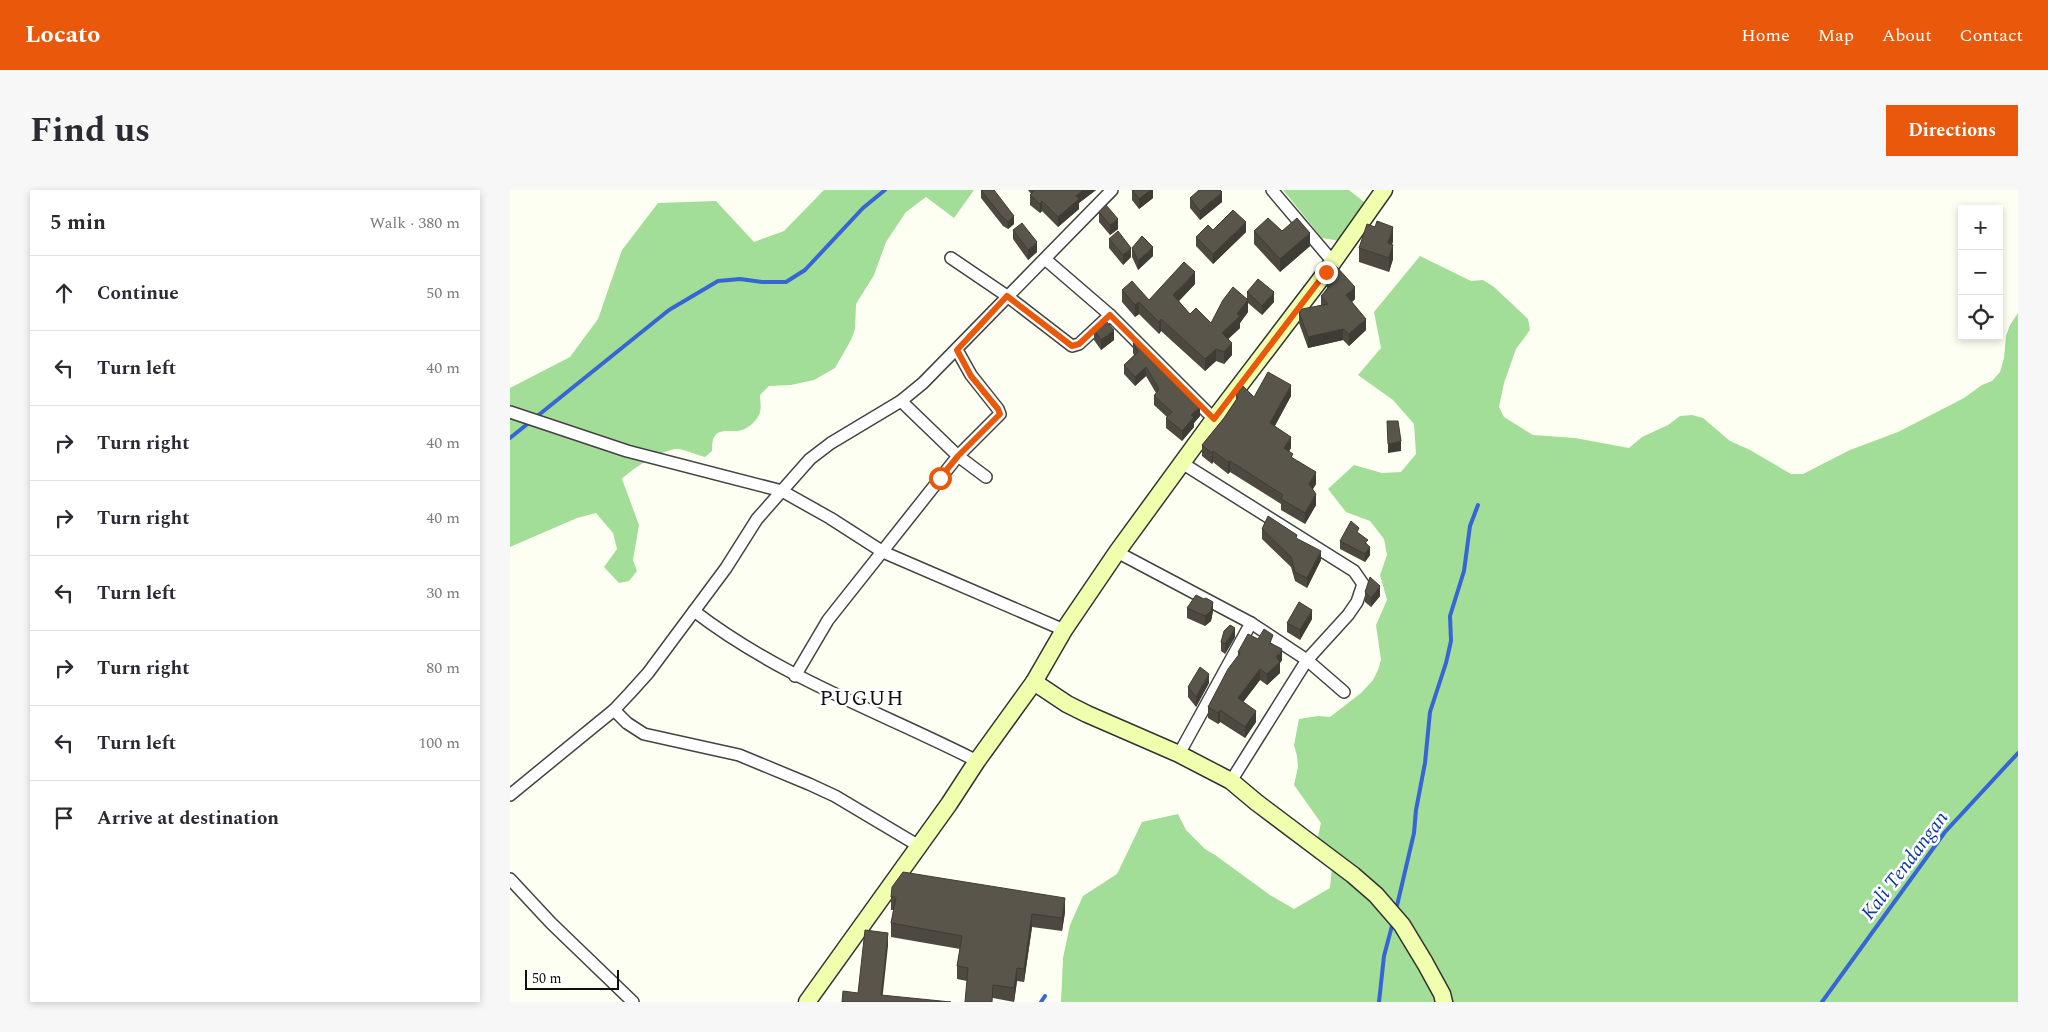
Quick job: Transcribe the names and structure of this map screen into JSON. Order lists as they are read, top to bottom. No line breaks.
{"districts":["PUGUH"],"water":["Kali Tendangan"],"scale_bar":"50 m","page":{"header":"Locato","nav":["Home","Map","About","Contact"],"title":"Find us","buttons":"Directions","heading":["5 min","Walk · 380 m"],"map_buttons":["+","−"],"list":[["Continue","50 m"],["Turn left","40 m"],["Turn right","40 m"],["Turn right","40 m"],["Turn left","30 m"],["Turn right","80 m"],["Turn left","100 m"],"Arrive at destination"],"scale":"50 m"}}
